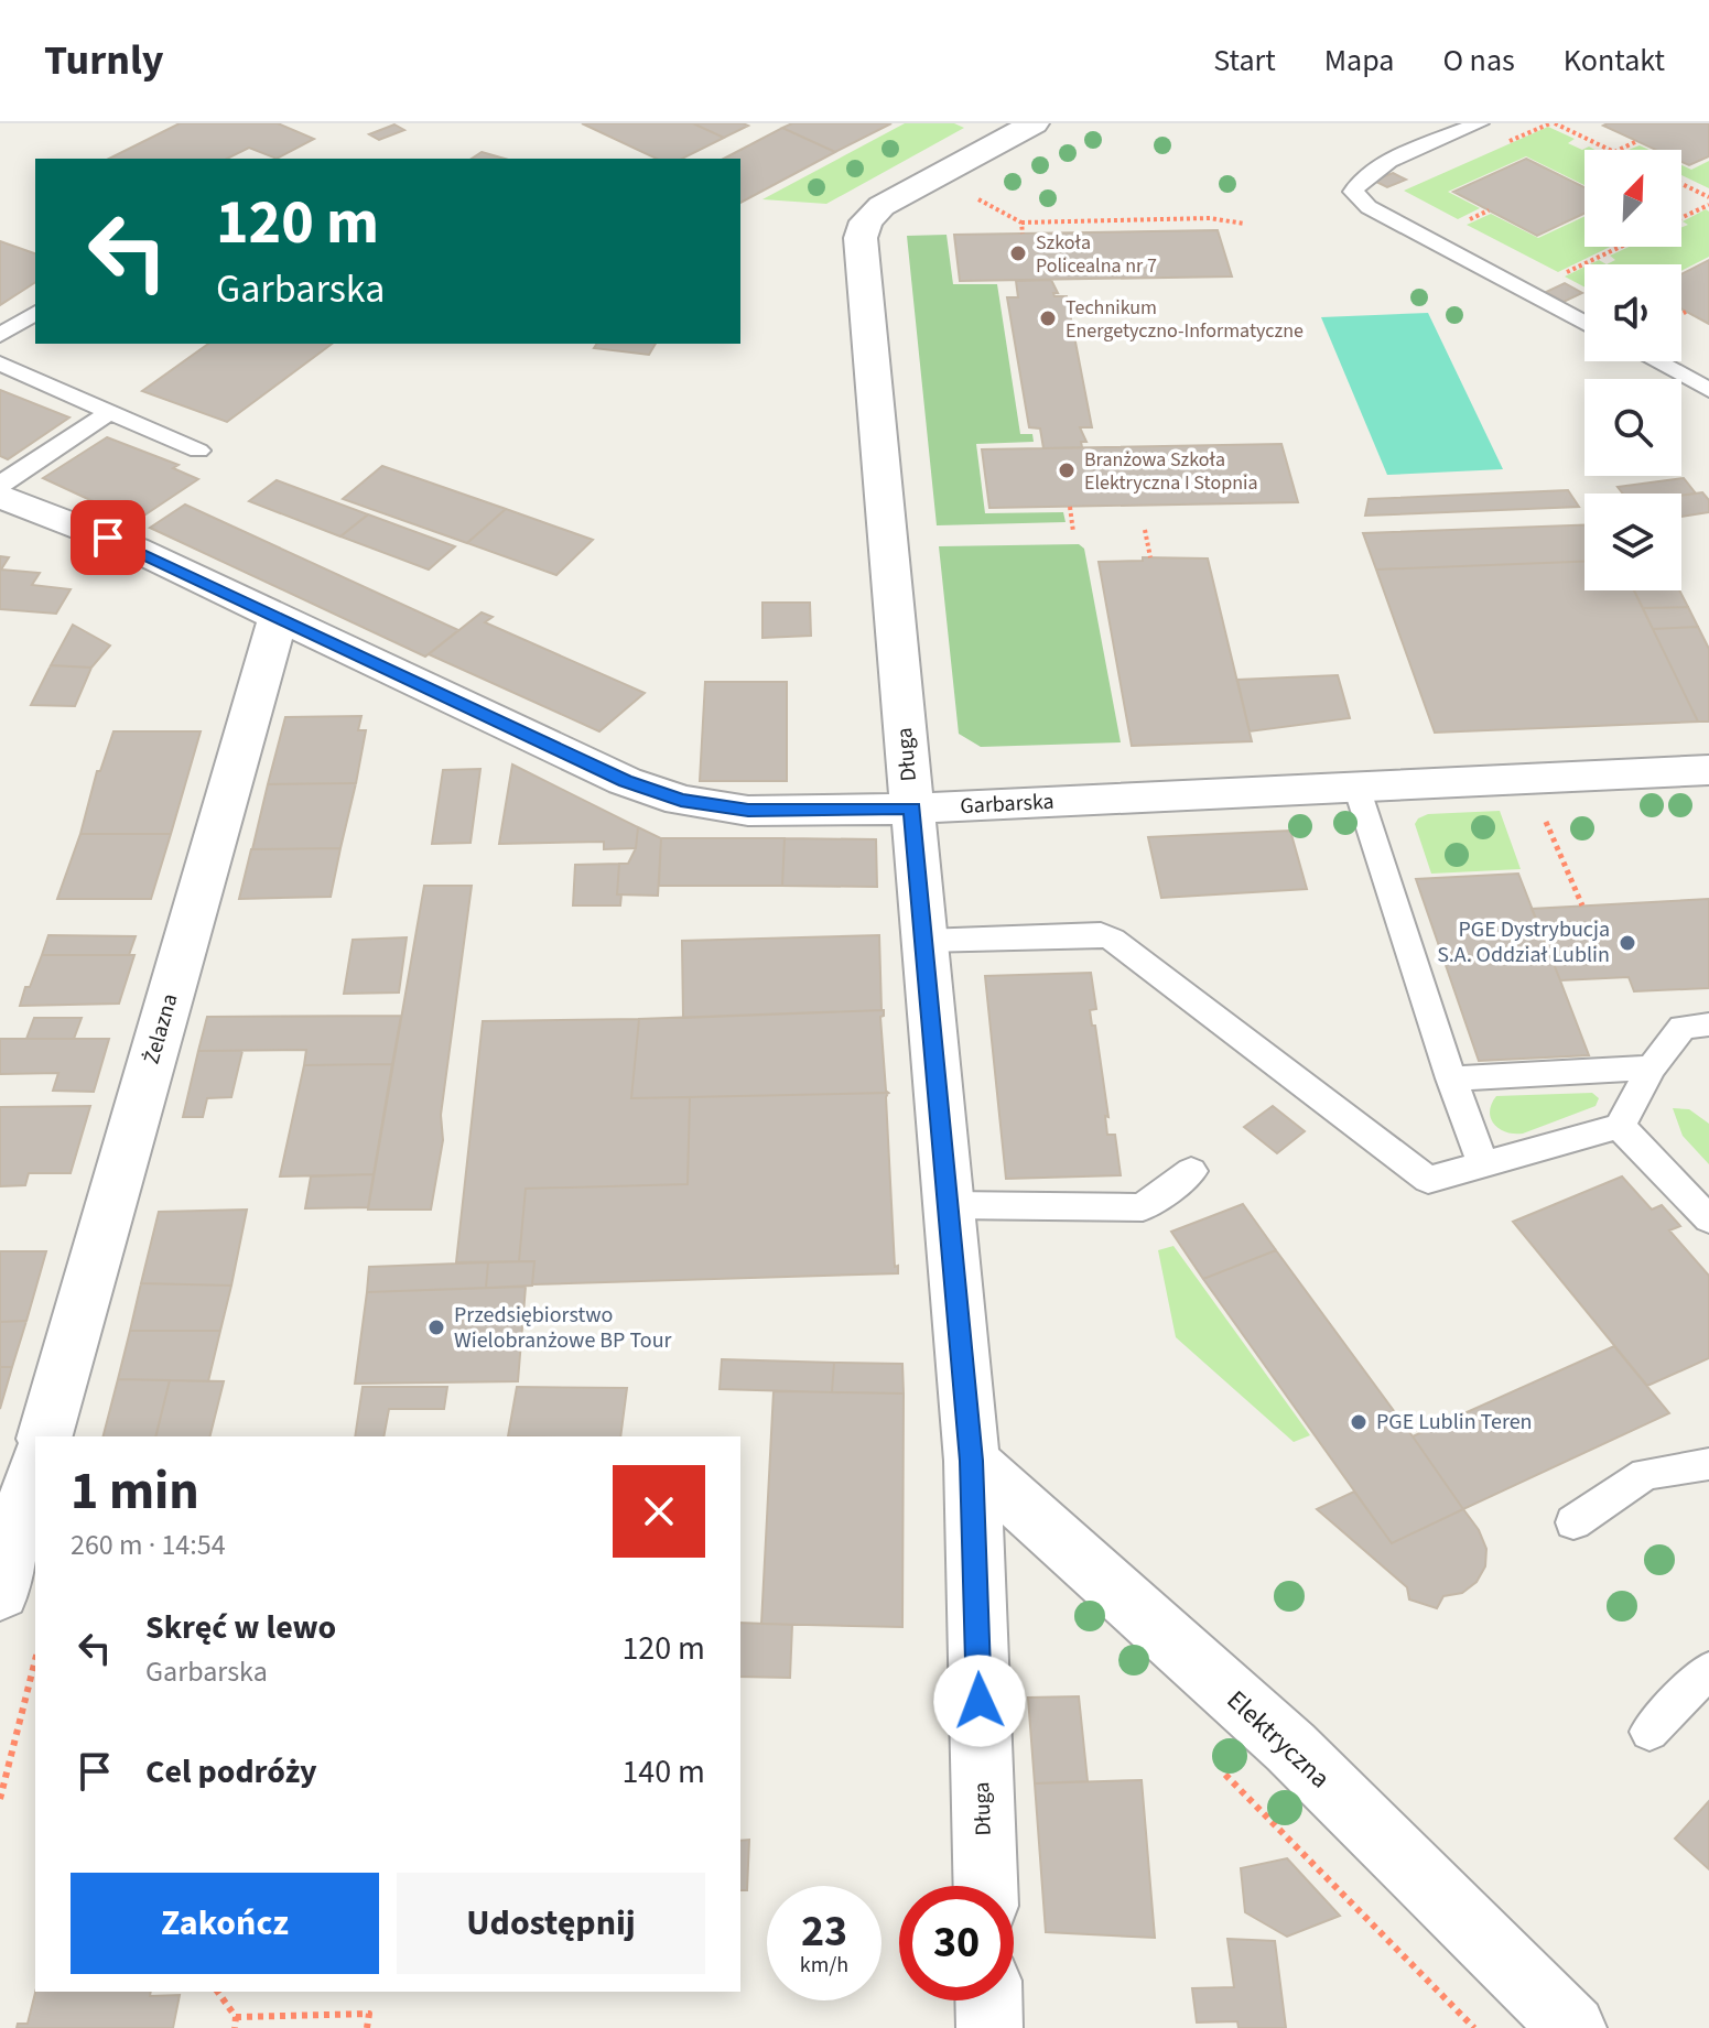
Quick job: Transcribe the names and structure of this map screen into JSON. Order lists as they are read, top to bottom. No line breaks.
{"streets":{"street":["Długa","Garbarska","Żelazna","Elektryczna"]},"crossings":[["Długa","Garbarska"],["Długa","Elektryczna"],["Garbarska","Żelazna"]],"places":["Szkoła Policealna nr 7","Technikum Energetyczno-Informatyczne","Branżowa Szkoła Elektryczna I Stopnia","PGE Dystrybucja S.A. Oddział Lublin","Przedsiębiorstwo Wielobranżowe BP Tour","PGE Lublin Teren"],"north":"top right","page":{"header":"Turnly","nav":["Start","Mapa","O nas","Kontakt"],"turn":["120 m","Garbarska"],"heading":["1 min","260 m · 14:54"],"list":[{"name":"Skręć w lewo","note":"Garbarska","value":"120 m"},{"name":"Cel podróży","value":"140 m"}],"buttons":["Zakończ","Udostępnij"],"speed":"23 km/h","limit":"30"}}
